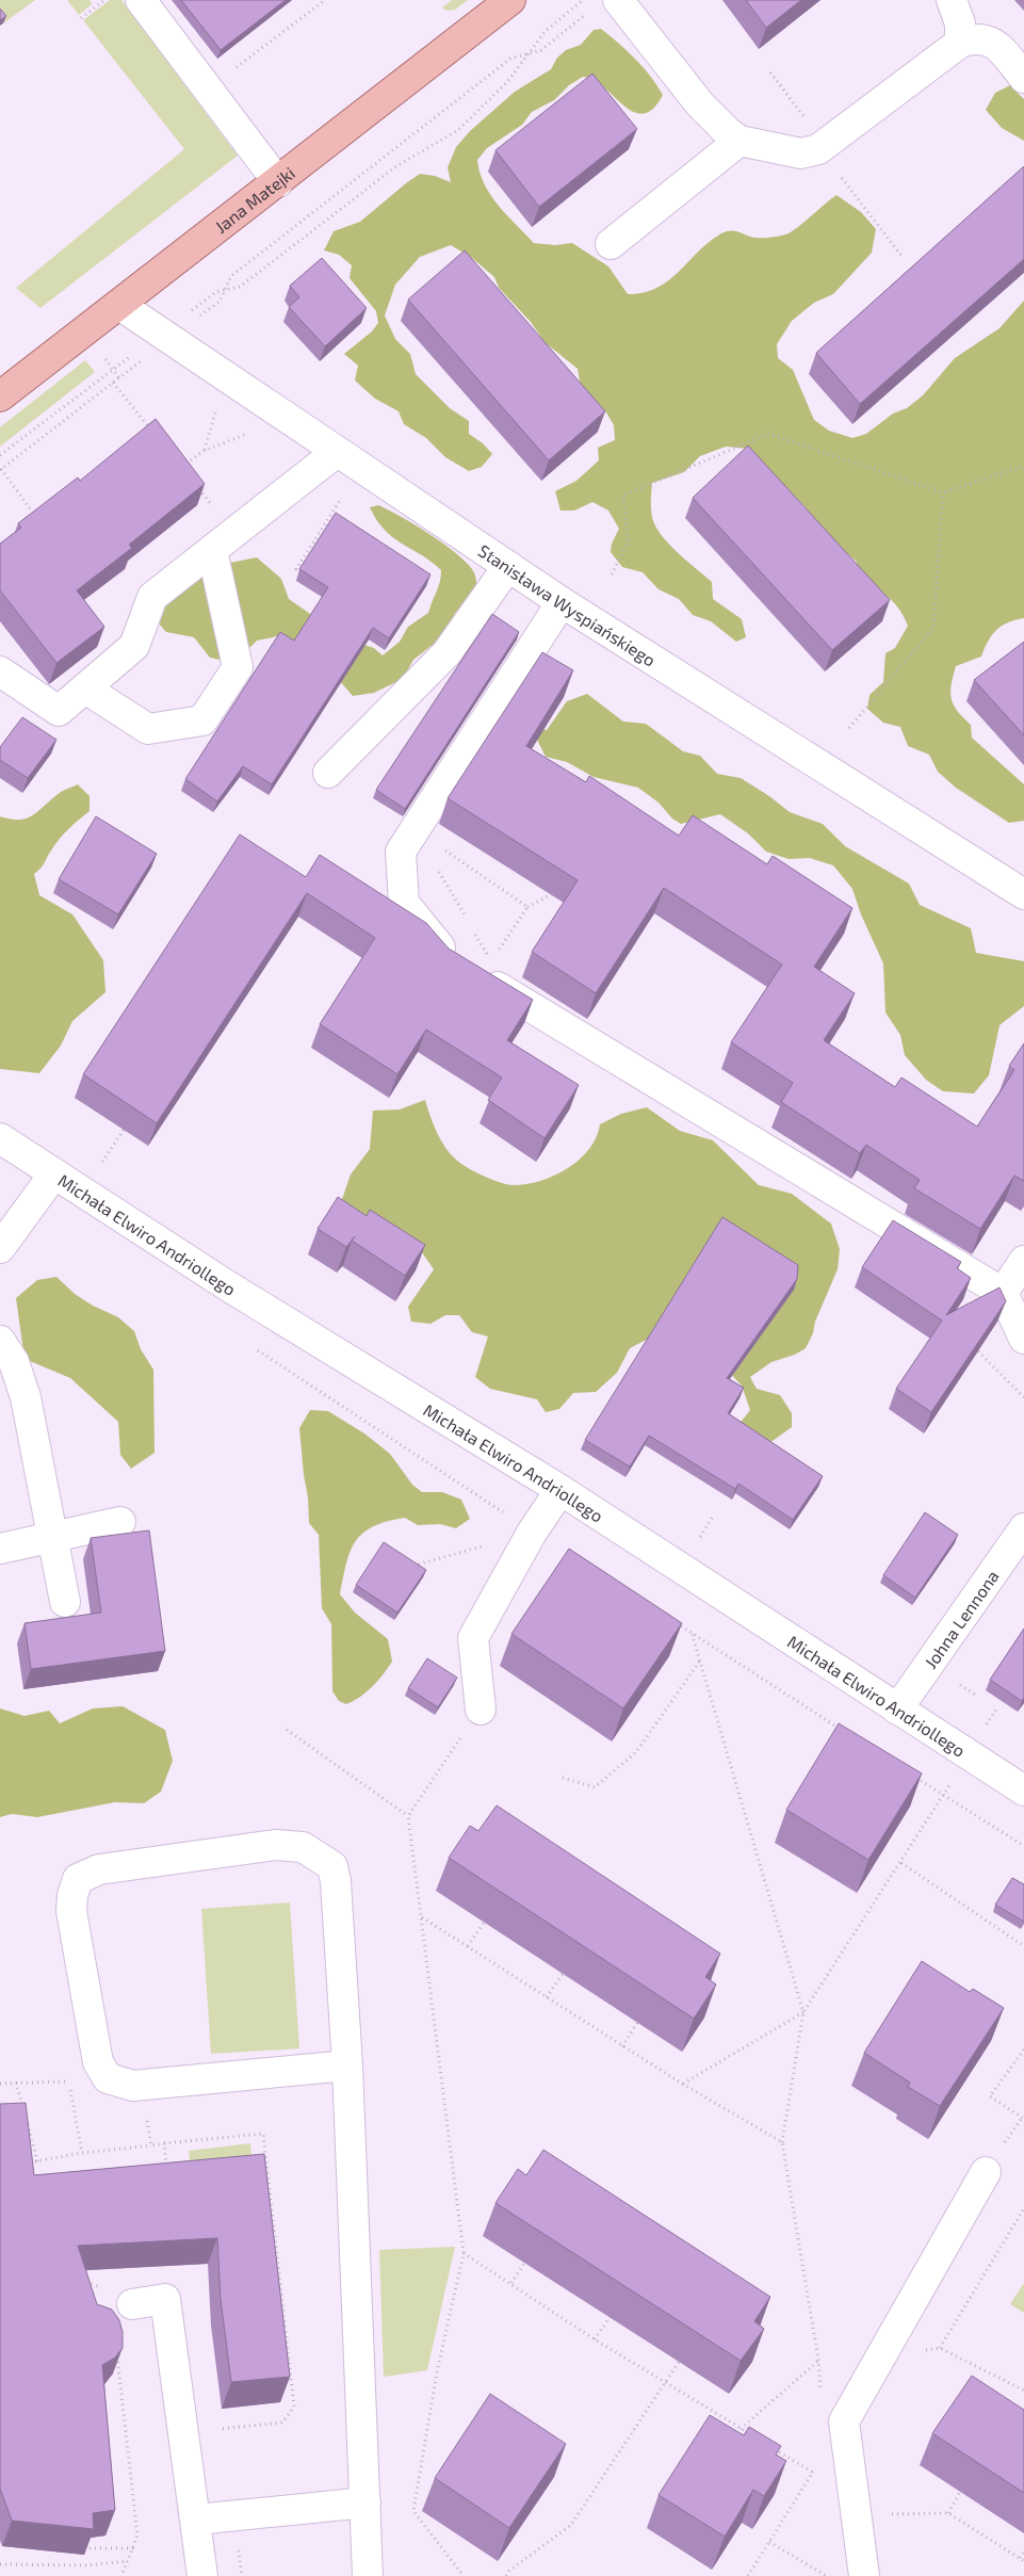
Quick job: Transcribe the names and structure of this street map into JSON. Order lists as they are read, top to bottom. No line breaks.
{"streets":{"main road":["Jana Matejki"],"street":["Stanisława Wyspiańskiego","Michała Elwiro Andriollego","Johna Lennona"]},"crossings":[["Jana Matejki","Stanisława Wyspiańskiego"],["Michała Elwiro Andriollego","Johna Lennona"]]}
